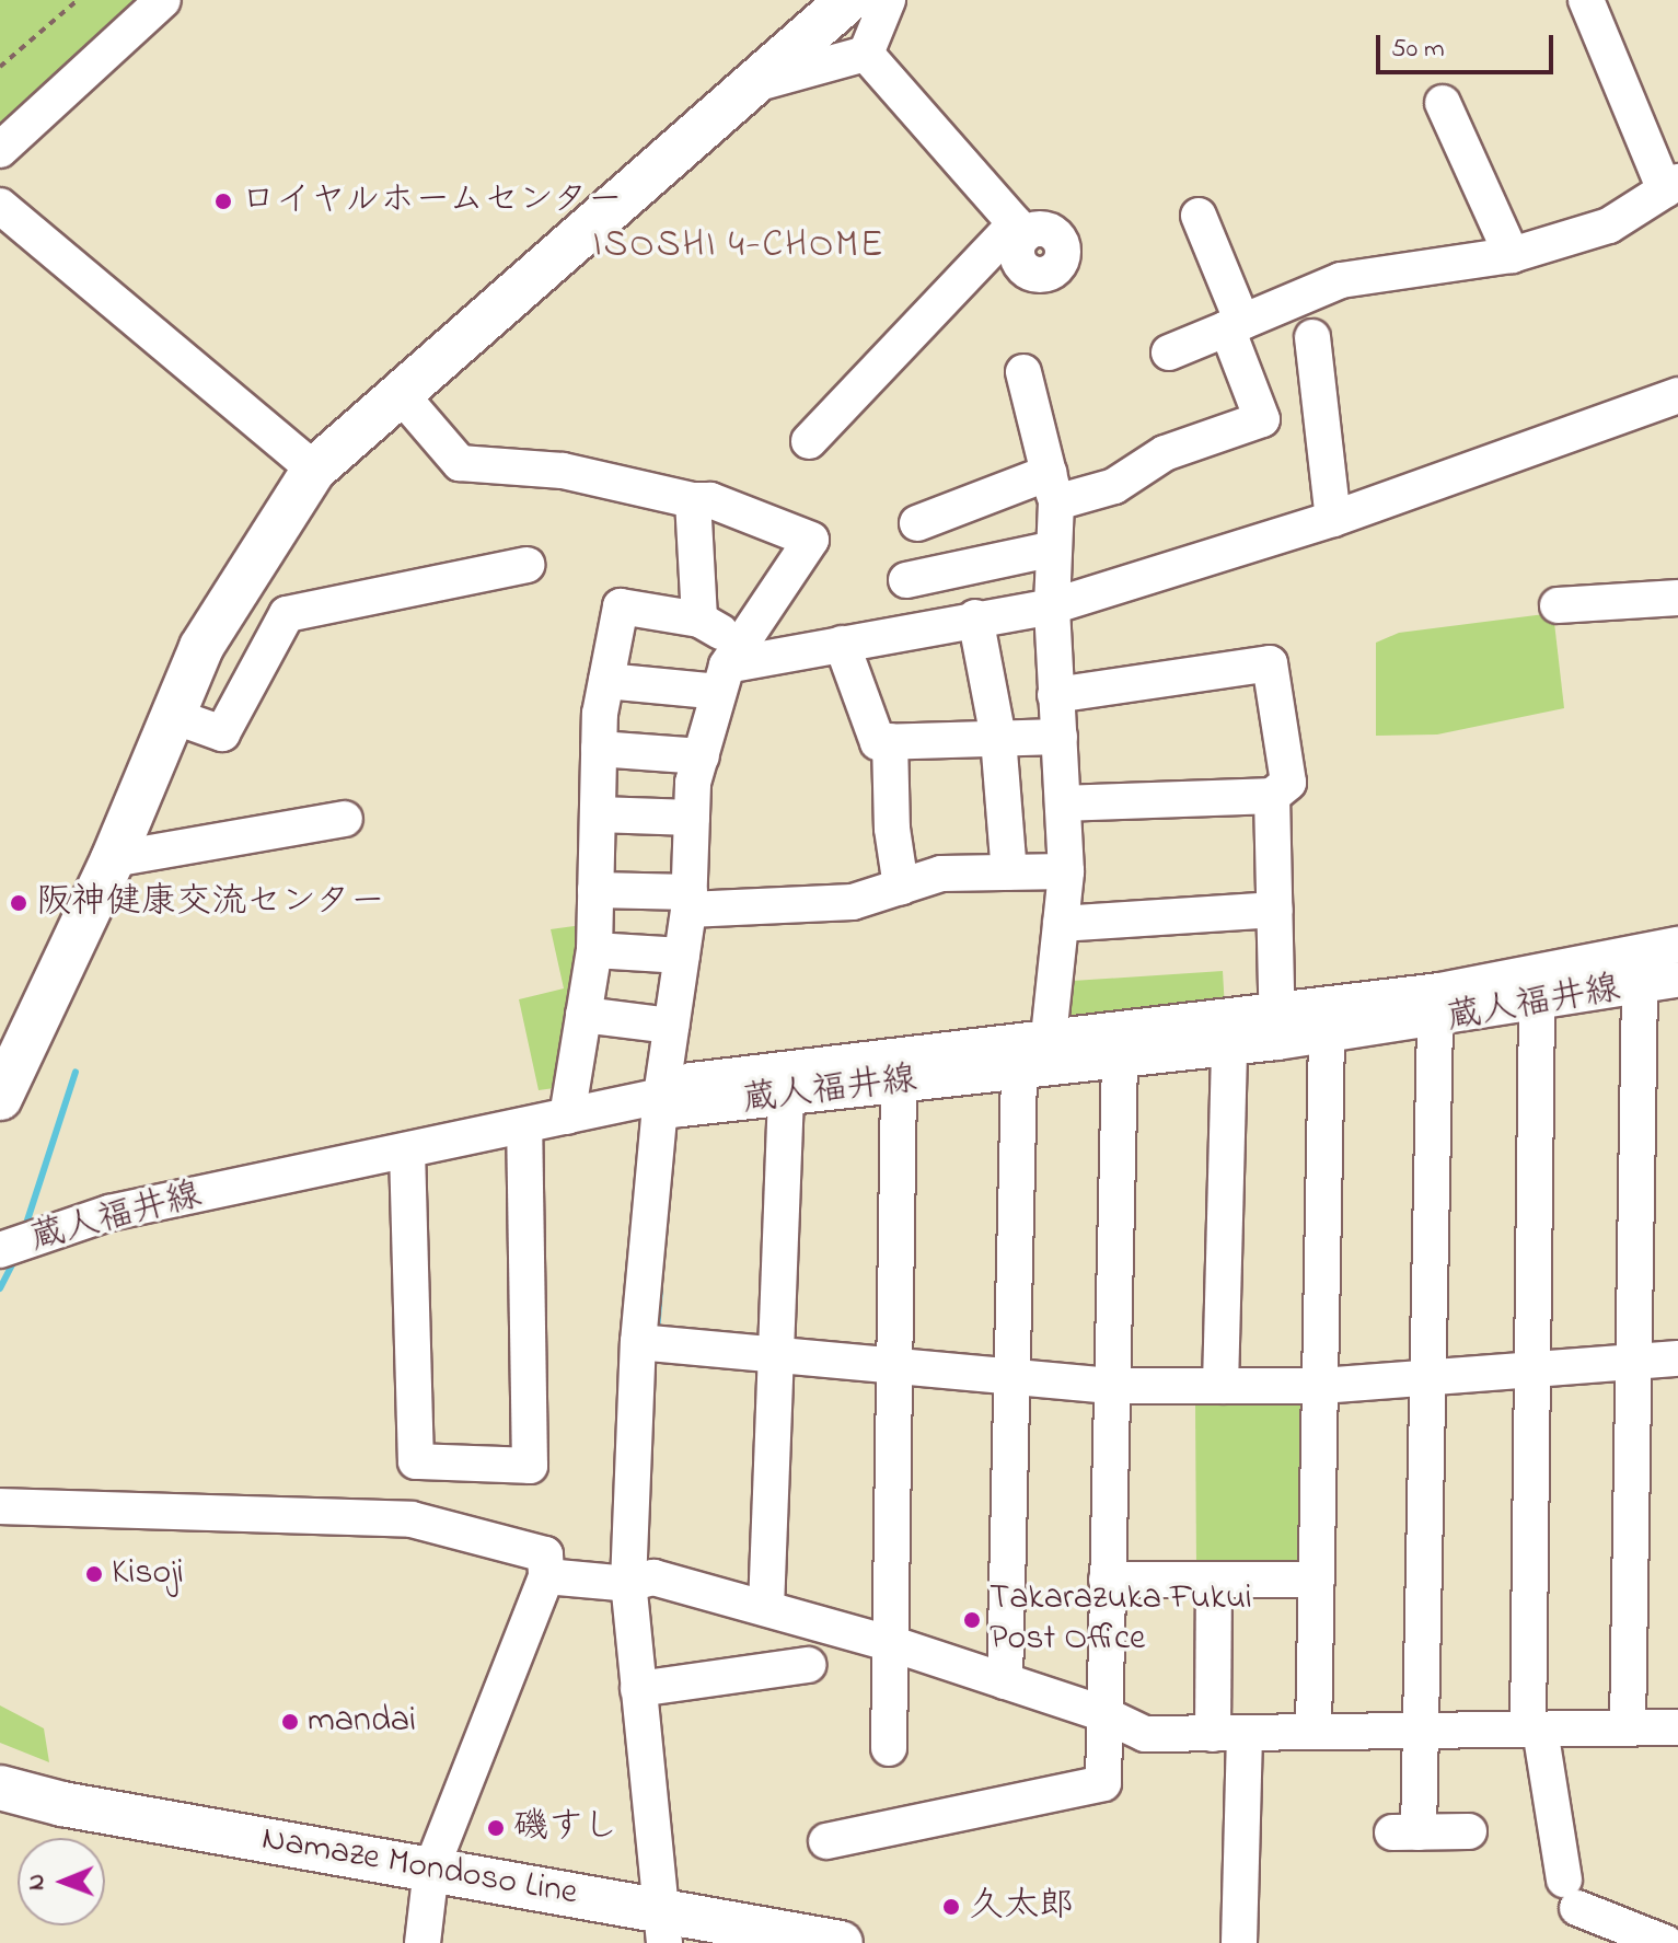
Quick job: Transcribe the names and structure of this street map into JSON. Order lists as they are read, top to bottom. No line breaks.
{"streets":{"main road":["Namaze Mondoso Line"],"street":["蔵人福井線"]},"districts":["ISOSHI 4-CHOME"],"places":["ロイヤルホームセンター","阪神健康交流センター","Kisoji","Takarazuka Fukui Post Office","mandai","磯すし","久太郎"],"scale_bar":"50 m","north":"left"}
